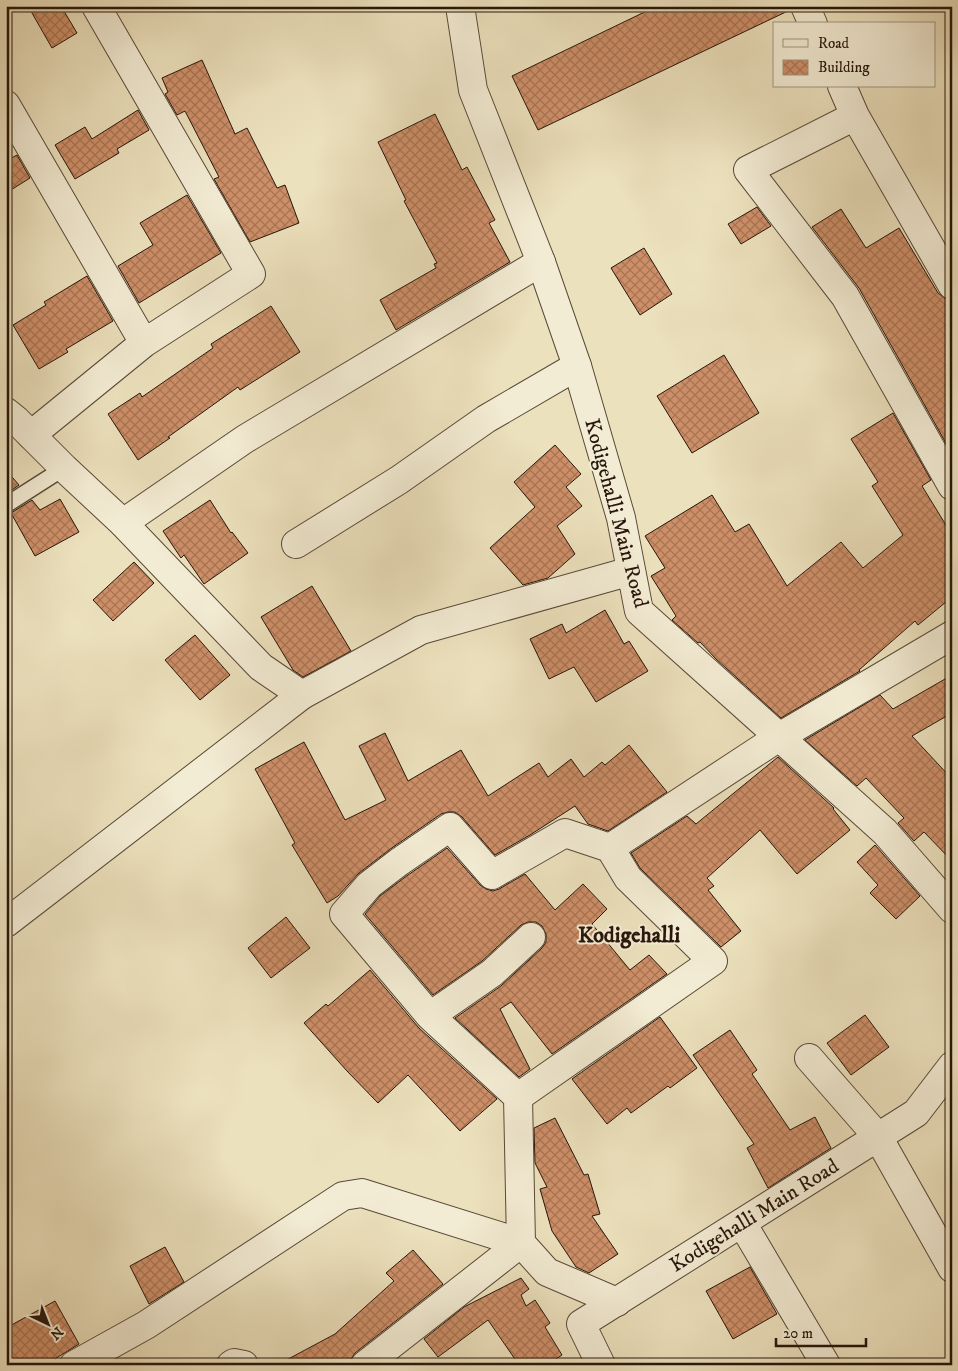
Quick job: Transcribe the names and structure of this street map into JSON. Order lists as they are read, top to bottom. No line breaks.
{"streets":{"street":["Kodigehalli Main Road"]},"districts":["Kodigehalli"],"legend":["Road","Building"],"scale_bar":"20 m","north":"bottom right"}
